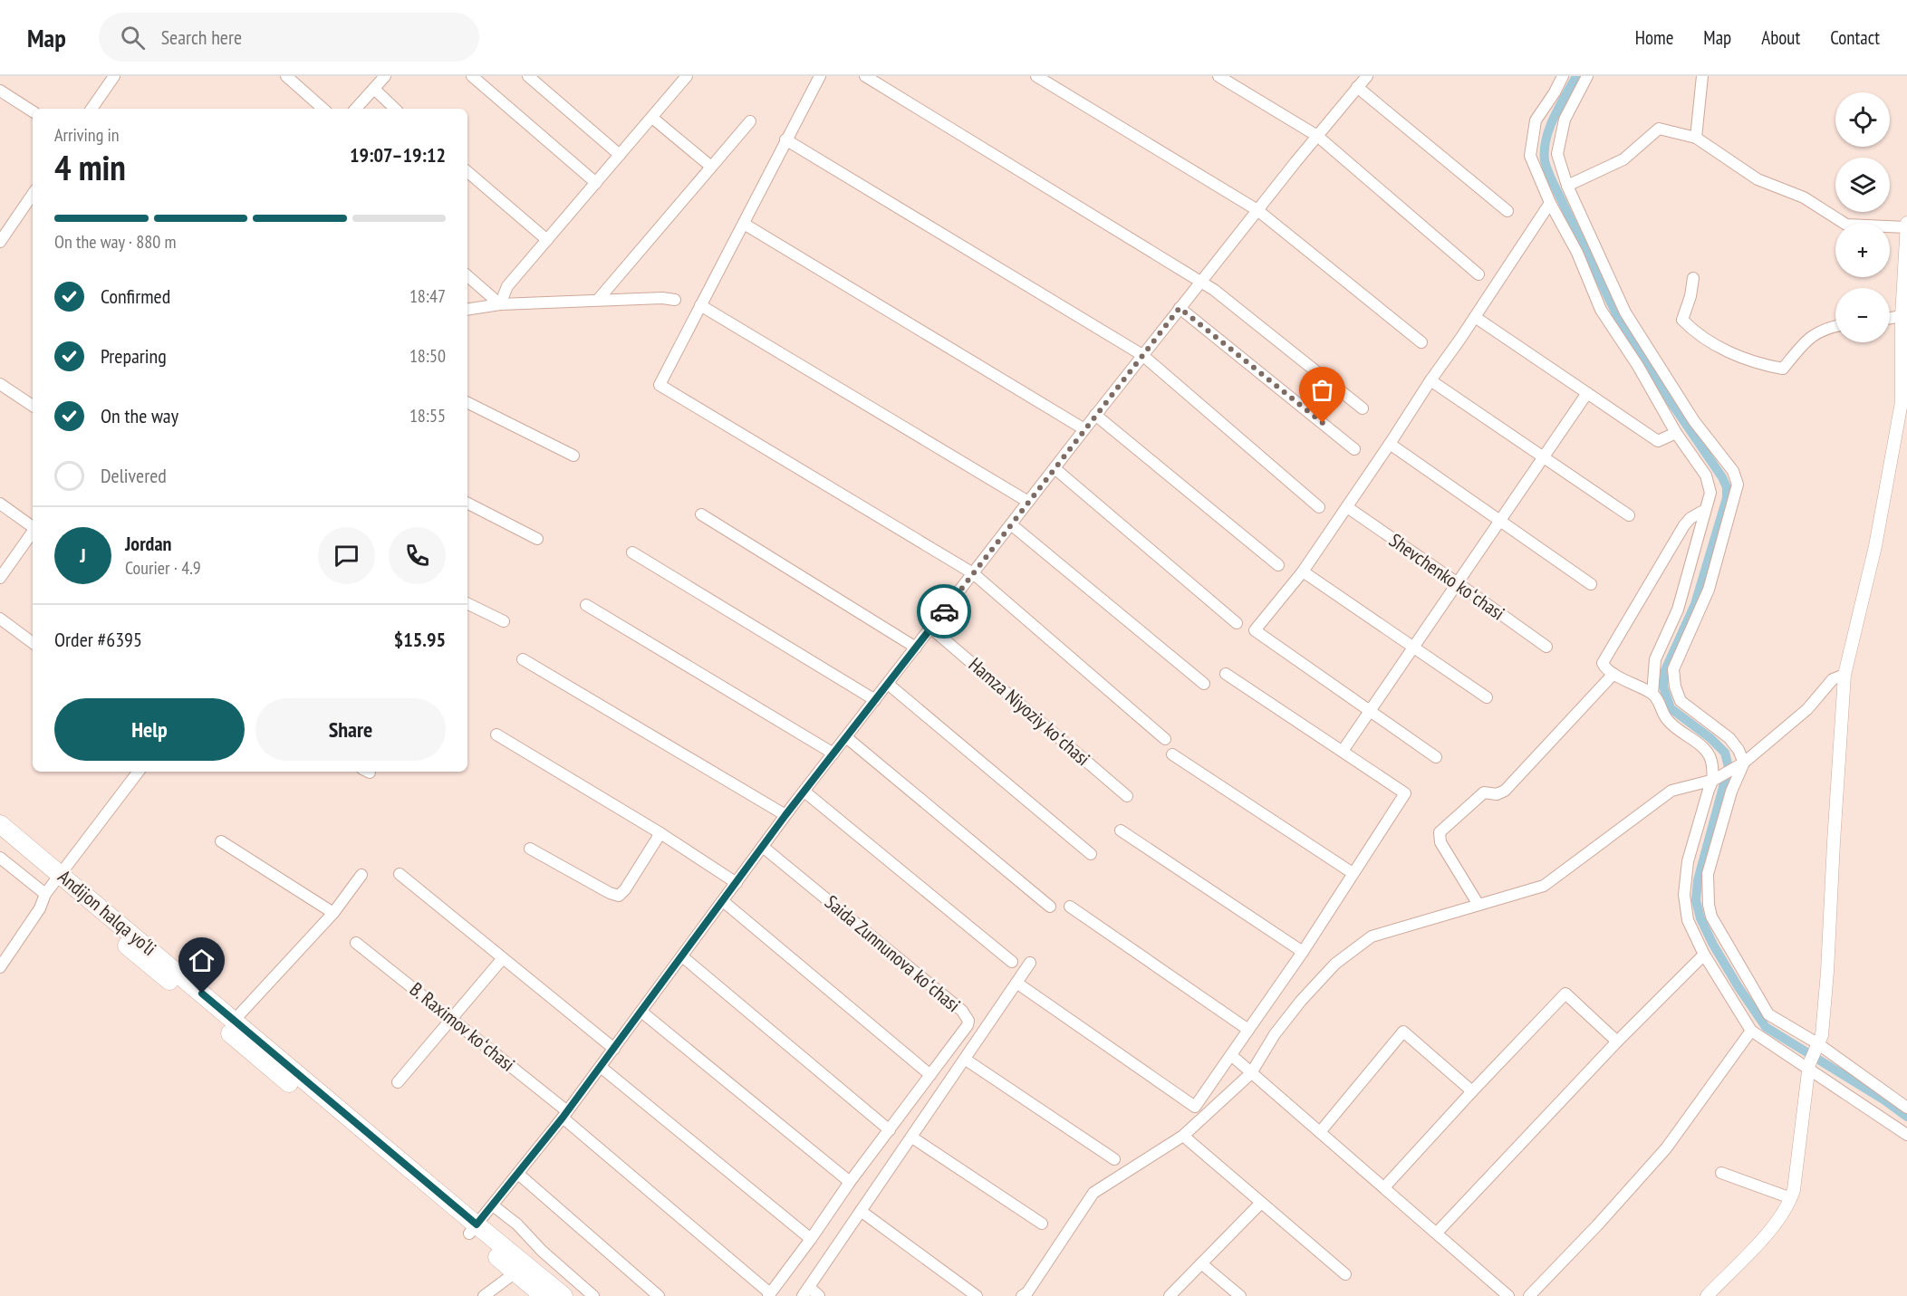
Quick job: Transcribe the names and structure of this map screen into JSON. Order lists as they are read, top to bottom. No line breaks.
{"streets":{"highway":["Andijon halqa yo‘li"],"street":["Shevchenko koʻchasi","Hamza Niyoziy koʻchasi","Saida Zunnunova koʻchasi","B. Raximov koʻchasi"]},"page":{"header":"Map","search":"Search here","nav":["Home","Map","About","Contact"],"map_buttons":["+","−"],"heading":["4 min","Arriving in","19:07–19:12"],"panel":["Jordan","Courier · 4.9","Order #6395","$15.95"],"bar":"On the way · 880 m","list":[["Confirmed","18:47"],["Preparing","18:50"],["On the way","18:55"],"Delivered"],"round":"J","buttons":["Help","Share"]}}
